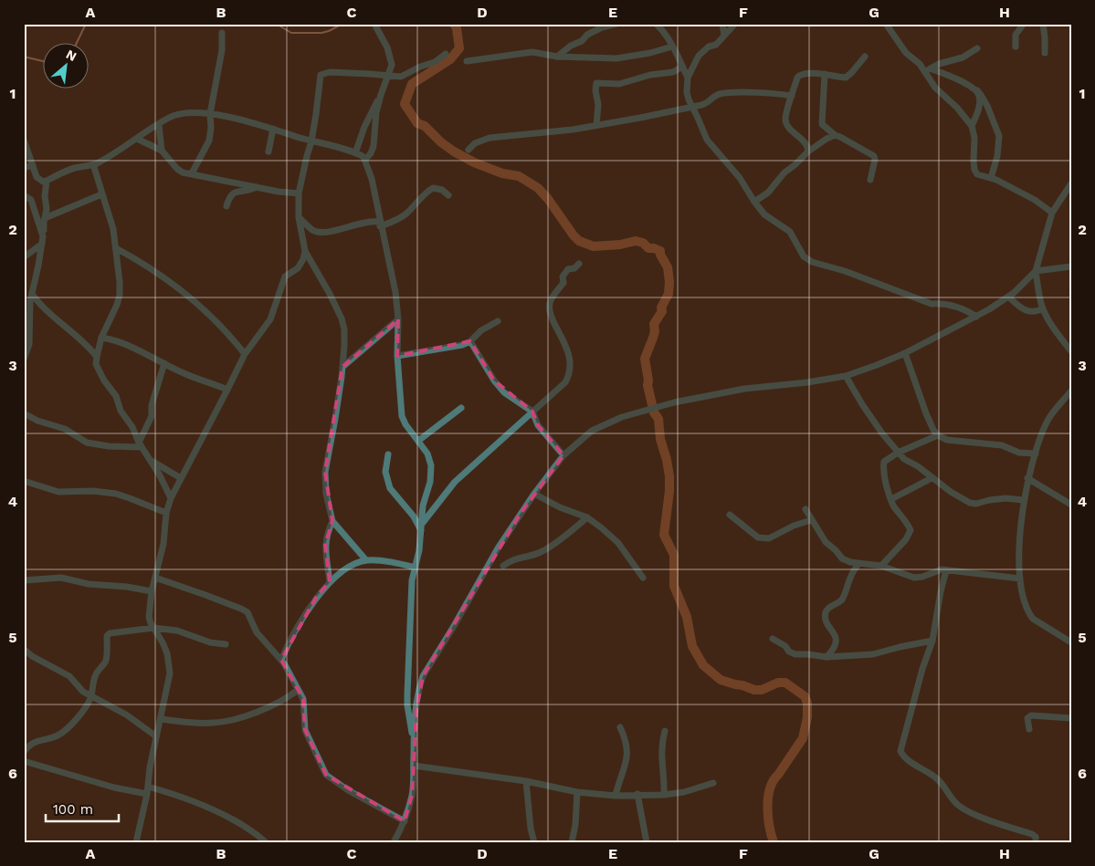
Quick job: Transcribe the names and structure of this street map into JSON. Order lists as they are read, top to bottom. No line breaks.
{"scale_bar":"100 m","north":"top right","grid":{"columns":["A","B","C","D","E","F","G","H"],"rows":["1","2","3","4","5","6"]}}
